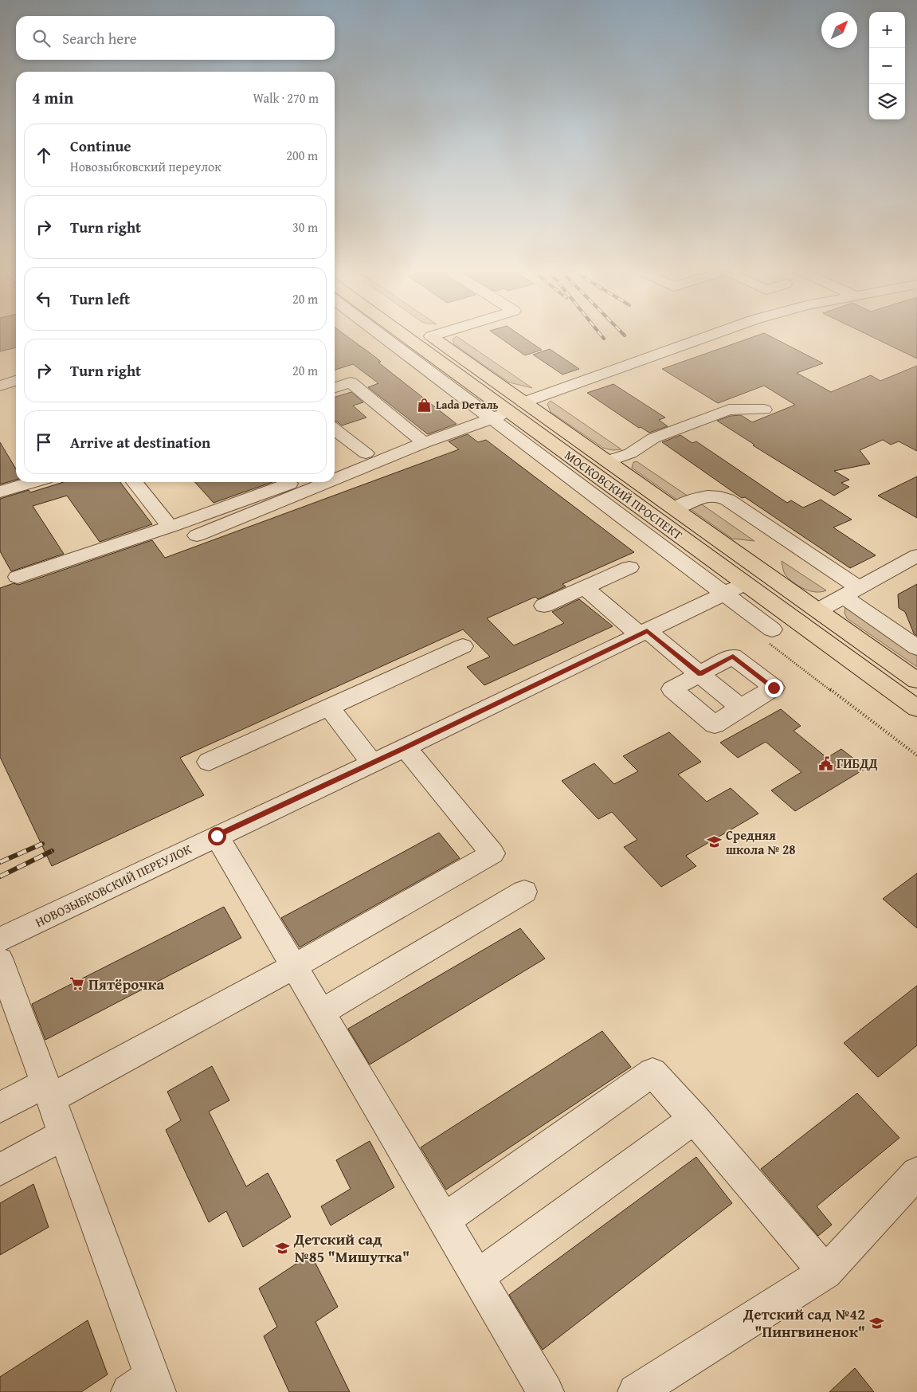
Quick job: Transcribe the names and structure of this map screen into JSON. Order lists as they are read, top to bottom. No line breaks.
{"streets":{"main road":["МОСКОВСКИЙ ПРОСПЕКТ"],"street":["НОВОЗЫБКОВСКИЙ ПЕРЕУЛОК"]},"crossings":[["МОСКОВСКИЙ ПРОСПЕКТ","НОВОЗЫБКОВСКИЙ ПЕРЕУЛОК"]],"places":{"shop":["Lada Dеталь"],"public building":["ГИБДД"],"school or university":["Средняя школа № 28","Детский сад №85 \"Мишутка\"","Детский сад №42 \"Пингвиненок\""],"supermarket":["Пятёрочка"]},"north":"top right","page":{"map_buttons":["+","−"],"search":"Search here","heading":["4 min","Walk · 270 m"],"list":[["Continue","Новозыбковский переулок","200 m"],["Turn right","30 m"],["Turn left","20 m"],["Turn right","20 m"],"Arrive at destination"]}}
